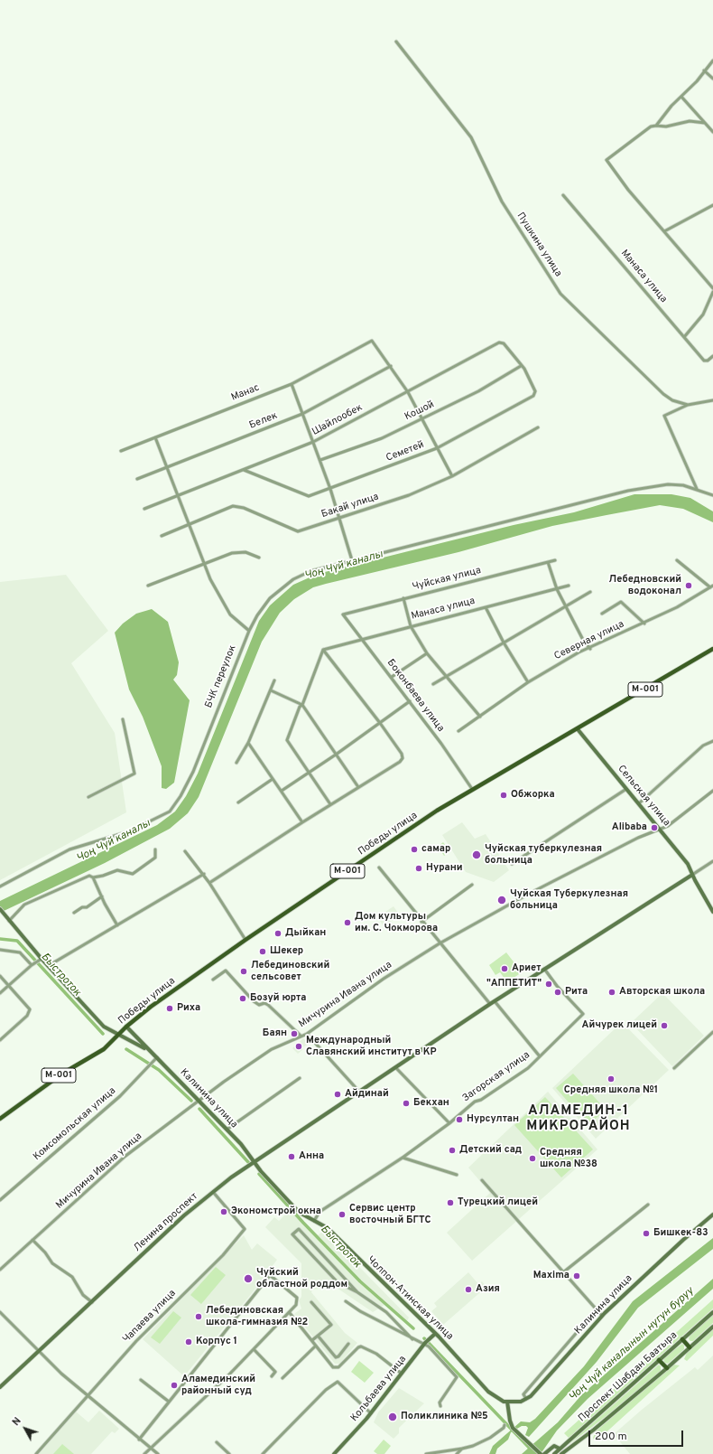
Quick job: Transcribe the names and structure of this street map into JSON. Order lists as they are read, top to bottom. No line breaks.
{"streets":{"main road":["М-001","Сельская улица","Победы улица","Калинина улица","Ленина проспект","Чолпон-Атинская улица","Проспект Шабдан Баатыра","Кольбаева улица"],"street":["Пушкина улица","Манаса улица","Манас","Кошой","Шайлообек","Белек","Семетей","Бакай улица","Чуйская улица","Северная улица","БЧК переулок","Боконбаева улица","Мичурина Ивана улица","Загорская улица","Комсомольская улица","Чапаева улица"]},"crossings":[["Манаса улица","Боконбаева улица"],["Манас","Белек"],["Кошой","Шайлообек"],["Кошой","Семетей"],["Шайлообек","Семетей"],["Чуйская улица","Боконбаева улица"],["Боконбаева улица","Победы улица"],["Сельская улица","Победы улица"],["Сельская улица","Мичурина Ивана улица"],["Сельская улица","Ленина проспект"],["Победы улица","Калинина улица"],["Мичурина Ивана улица","Калинина улица"],["Загорская улица","Ленина проспект"],["Загорская улица","Чолпон-Атинская улица"],["Калинина улица","Комсомольская улица"],["Калинина улица","Ленина проспект"],["Калинина улица","Чолпон-Атинская улица"],["Ленина проспект","Чолпон-Атинская улица"],["Ленина проспект","Чапаева улица"],["Чолпон-Атинская улица","Кольбаева улица"]],"districts":["АЛАМЕДИН-1 МИКРОРАЙОН"],"water":["Чоң Чүй каналы","Быстроток","Чоң Чүй каналынын нугун буруу"],"places":["Лебедновский водоконал","Обжорка","Alibaba","самар","Чуйская туберкулезная больница","Нурани","Чуйская Туберкулезная больница","Дом культуры им. С. Чокморова","Дыйкан","Шекер","Ариет","Лебединовский сельсовет","\"АППЕТИТ\"","Рита","Авторская школа","Бозуй юрта","Риха","Айчурек лицей","Баян","Международный Славянский институт в КР","Средняя школа №1","Айдинай","Бекхан","Нурсултан","Детский сад","Анна","Средняя школа №38","Турецкий лицей","Экономстрой окна","Сервис центр восточный БГТС","Бишкек-83","Maxima","Чуйский областной роддом","Азия","Лебединовская школа-гимназия №2","Корпус 1","Аламединский районный суд","Поликлиника №5"],"scale_bar":"200 m","north":"top left"}
